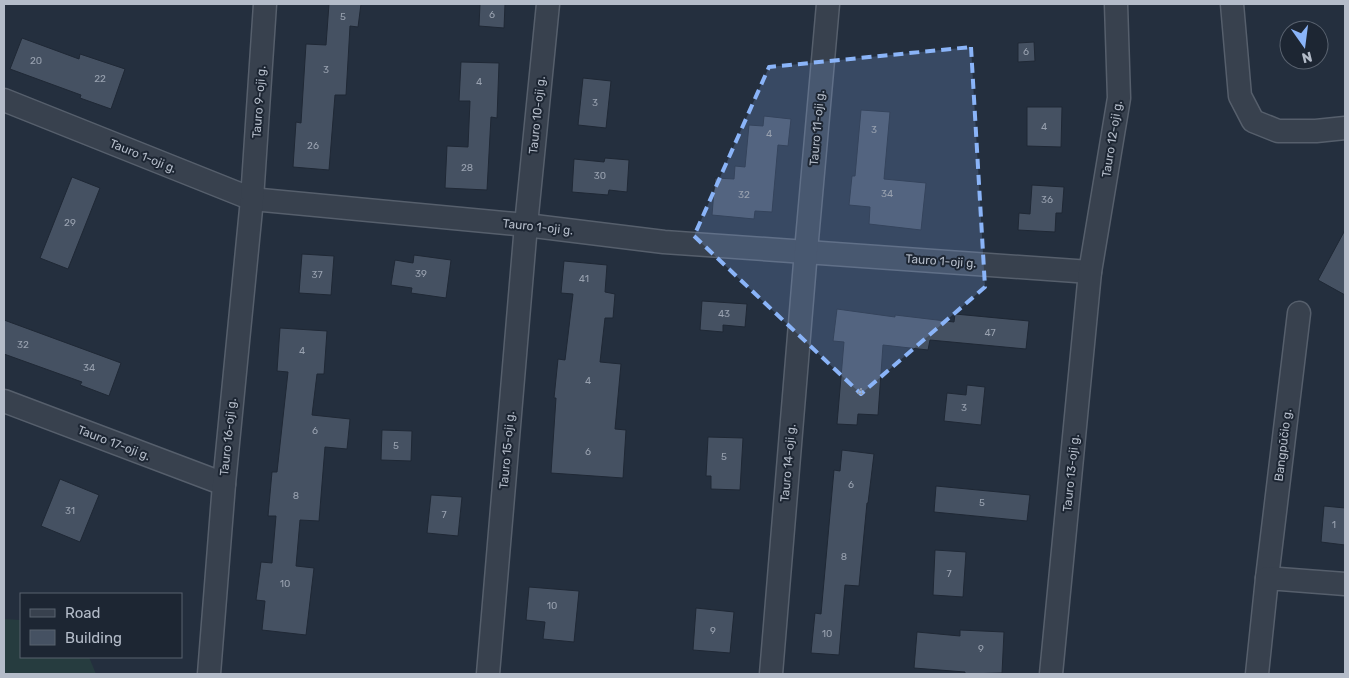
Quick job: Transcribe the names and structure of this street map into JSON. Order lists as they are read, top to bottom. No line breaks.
{"streets":{"street":["Tauro 9-oji g.","Tauro 10-oji g.","Tauro 11-oji g.","Tauro 12-oji g.","Tauro 1-oji g.","Tauro 16-oji g.","Tauro 17-oji g.","Bangpūčio g.","Tauro 15-oji g.","Tauro 14-oji g.","Tauro 13-oji g."]},"crossings":[["Tauro 9-oji g.","Tauro 1-oji g."],["Tauro 9-oji g.","Tauro 16-oji g."],["Tauro 10-oji g.","Tauro 1-oji g."],["Tauro 10-oji g.","Tauro 15-oji g."],["Tauro 11-oji g.","Tauro 1-oji g."],["Tauro 11-oji g.","Tauro 14-oji g."],["Tauro 12-oji g.","Tauro 1-oji g."],["Tauro 12-oji g.","Tauro 13-oji g."],["Tauro 1-oji g.","Tauro 16-oji g."],["Tauro 1-oji g.","Tauro 15-oji g."],["Tauro 1-oji g.","Tauro 14-oji g."],["Tauro 1-oji g.","Tauro 13-oji g."],["Tauro 16-oji g.","Tauro 17-oji g."]],"house_numbers":["6","5","6","20","3","22","4","3","4","3","4","26","28","30","34","32","36","29","39","37","41","43","47","32","4","34","4","4","3","6","5","6","5","6","8","5","31","7","1","8","7","10","10","9","10","9"],"legend":["Road","Building"],"north":"bottom"}
